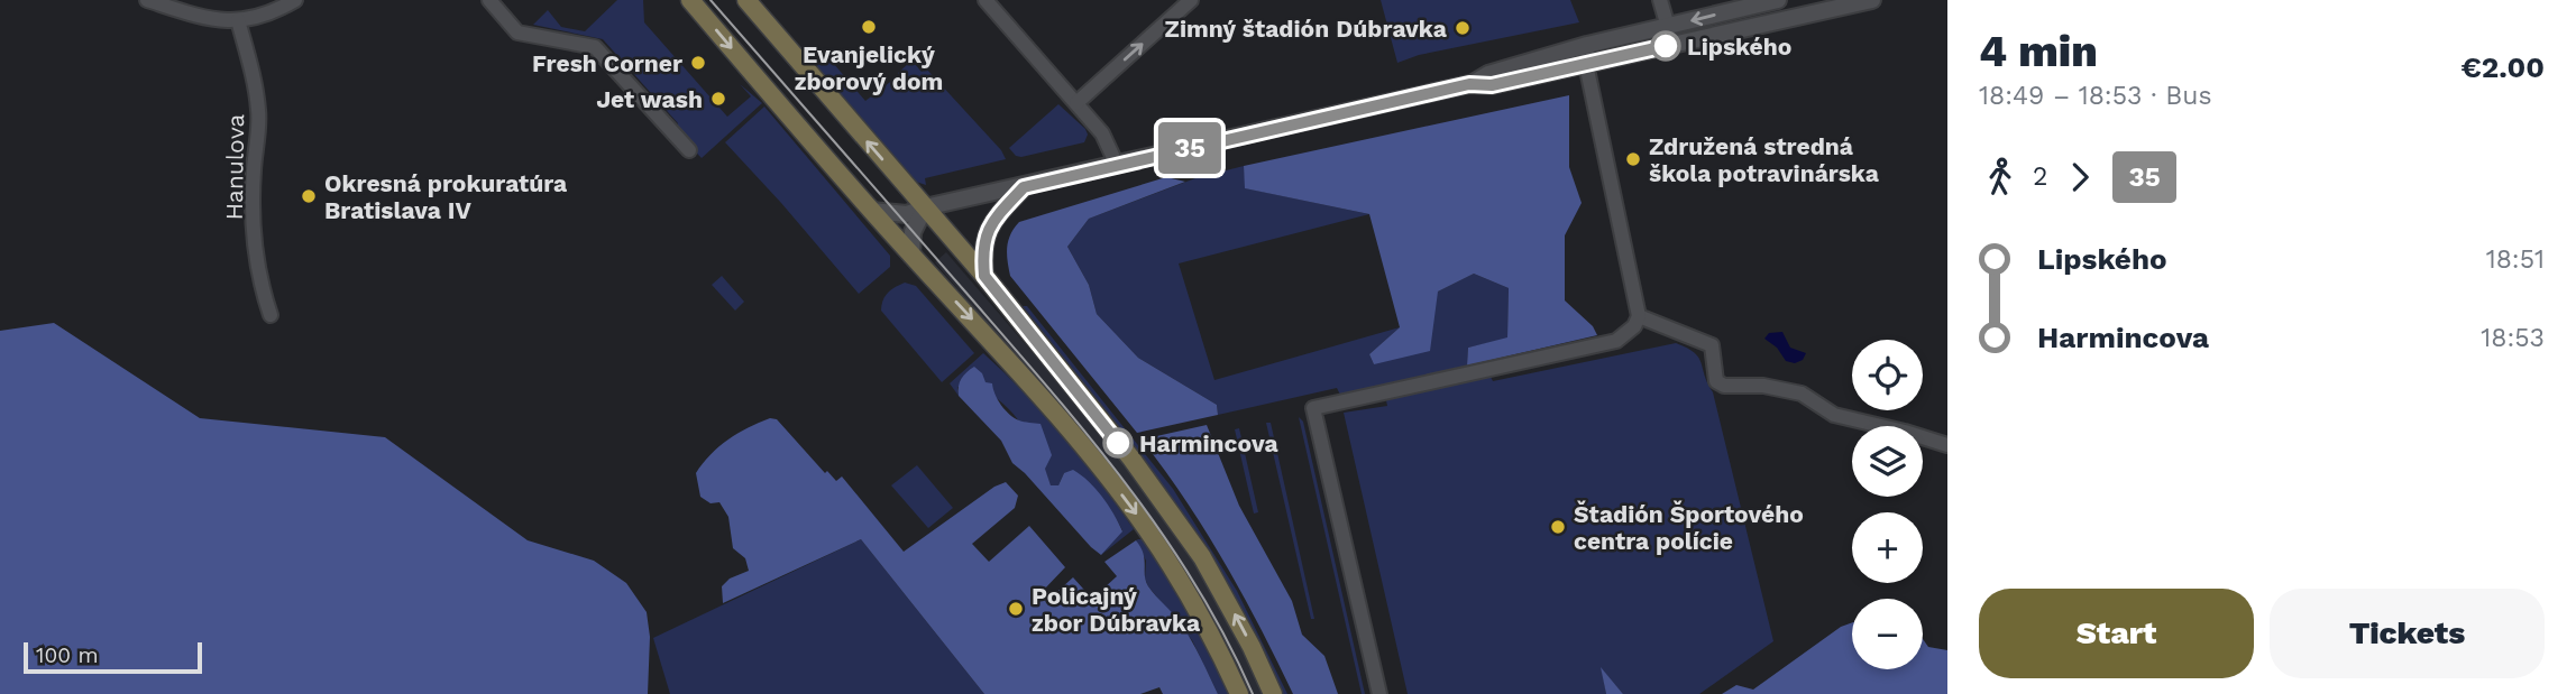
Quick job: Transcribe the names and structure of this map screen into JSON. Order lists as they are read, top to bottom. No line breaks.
{"streets":{"street":["Hanulova"]},"places":["Evanjelický zborový dom","Zimný štadión Dúbravka","Lipského","Fresh Corner","Jet wash","Združená stredná škola potravinárska","Okresná prokuratúra Bratislava IV","Harmincova","Štadión Športového centra polície","Policajný zbor Dúbravka"],"lines":["bus line 35"],"scale_bar":"100 m","page":{"on_map":"35","heading":["4 min","18:49 – 18:53 · Bus","€2.00"],"legs":["2","35"],"list":[{"name":"Lipského","value":"18:51"},{"name":"Harmincova","value":"18:53"}],"map_buttons":["+","−"],"buttons":["Start","Tickets"],"scale":"100 m"}}
